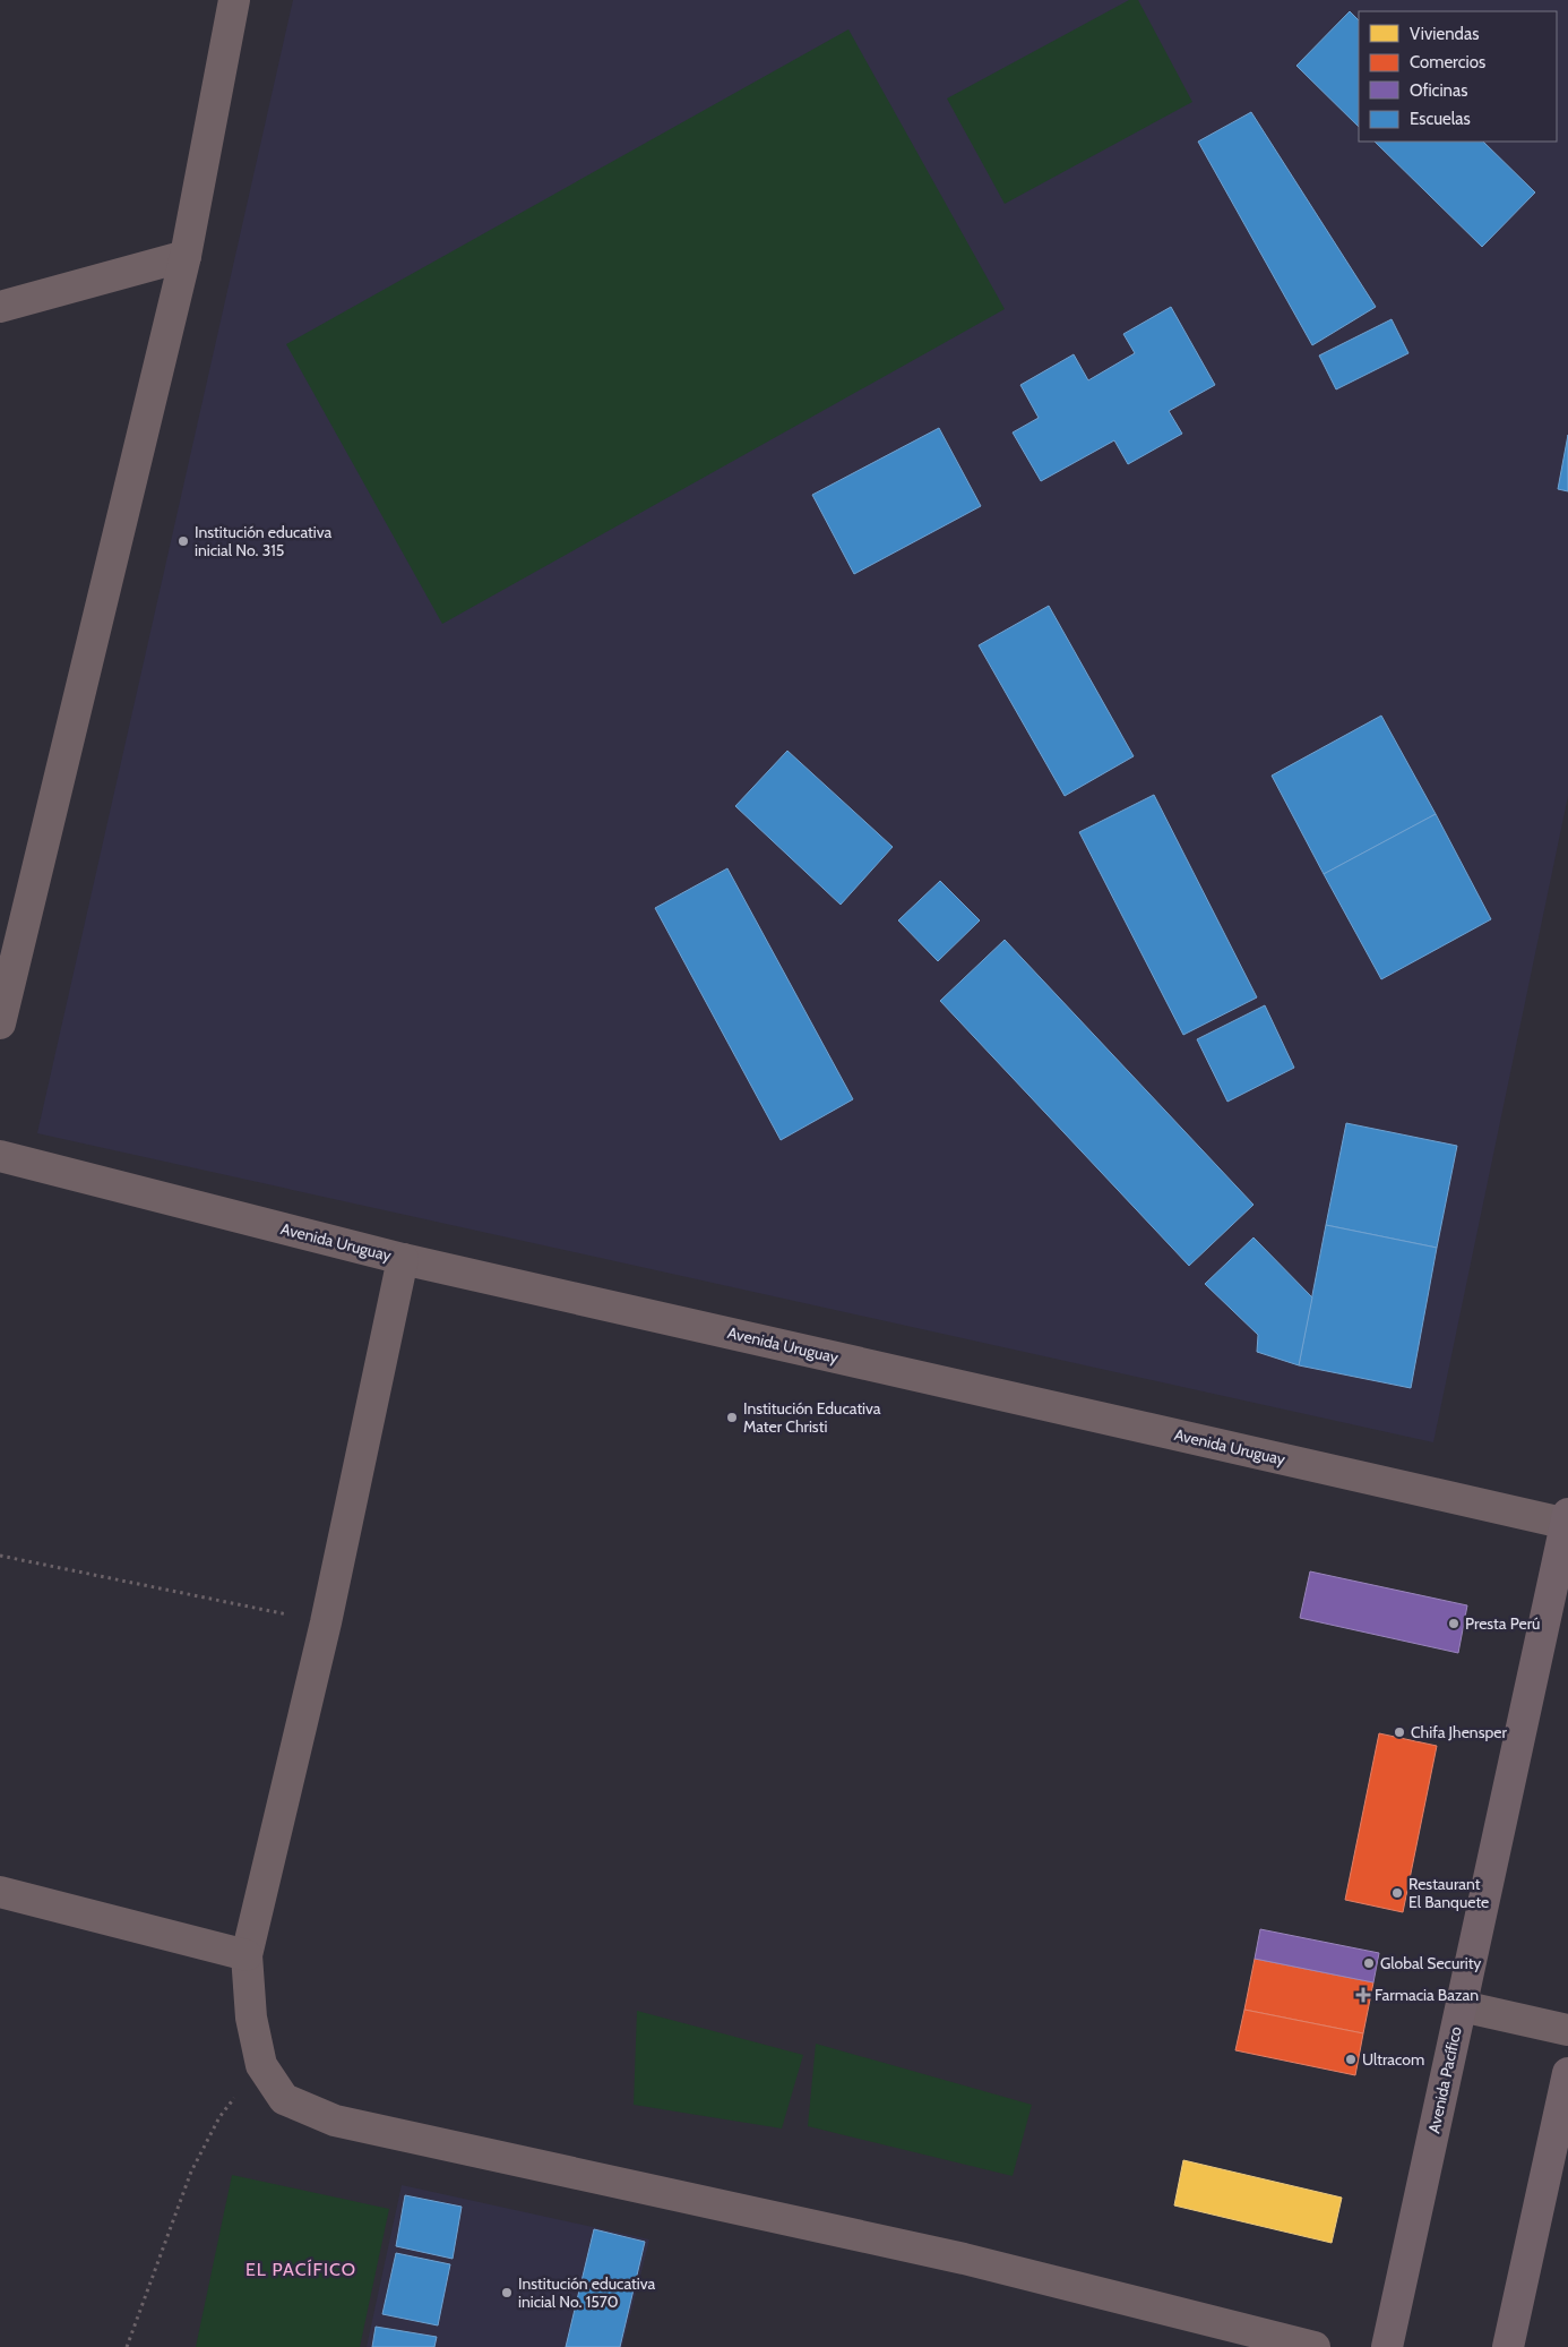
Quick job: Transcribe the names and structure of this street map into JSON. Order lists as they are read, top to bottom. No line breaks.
{"streets":{"main road":["Avenida Pacífico"],"street":["Avenida Uruguay"]},"crossings":[["Avenida Uruguay","Avenida Pacífico"]],"districts":["EL PACÍFICO"],"places":{"other":["Institución educativa inicial No. 315","Institución Educativa Mater Christi","Presta Perú","Chifa Jhensper","Restaurant El Banquete","Global Security","Ultracom","Institución educativa inicial No. 1570"],"health":["Farmacia Bazan"]},"legend":["Viviendas","Comercios","Oficinas","Escuelas"]}
